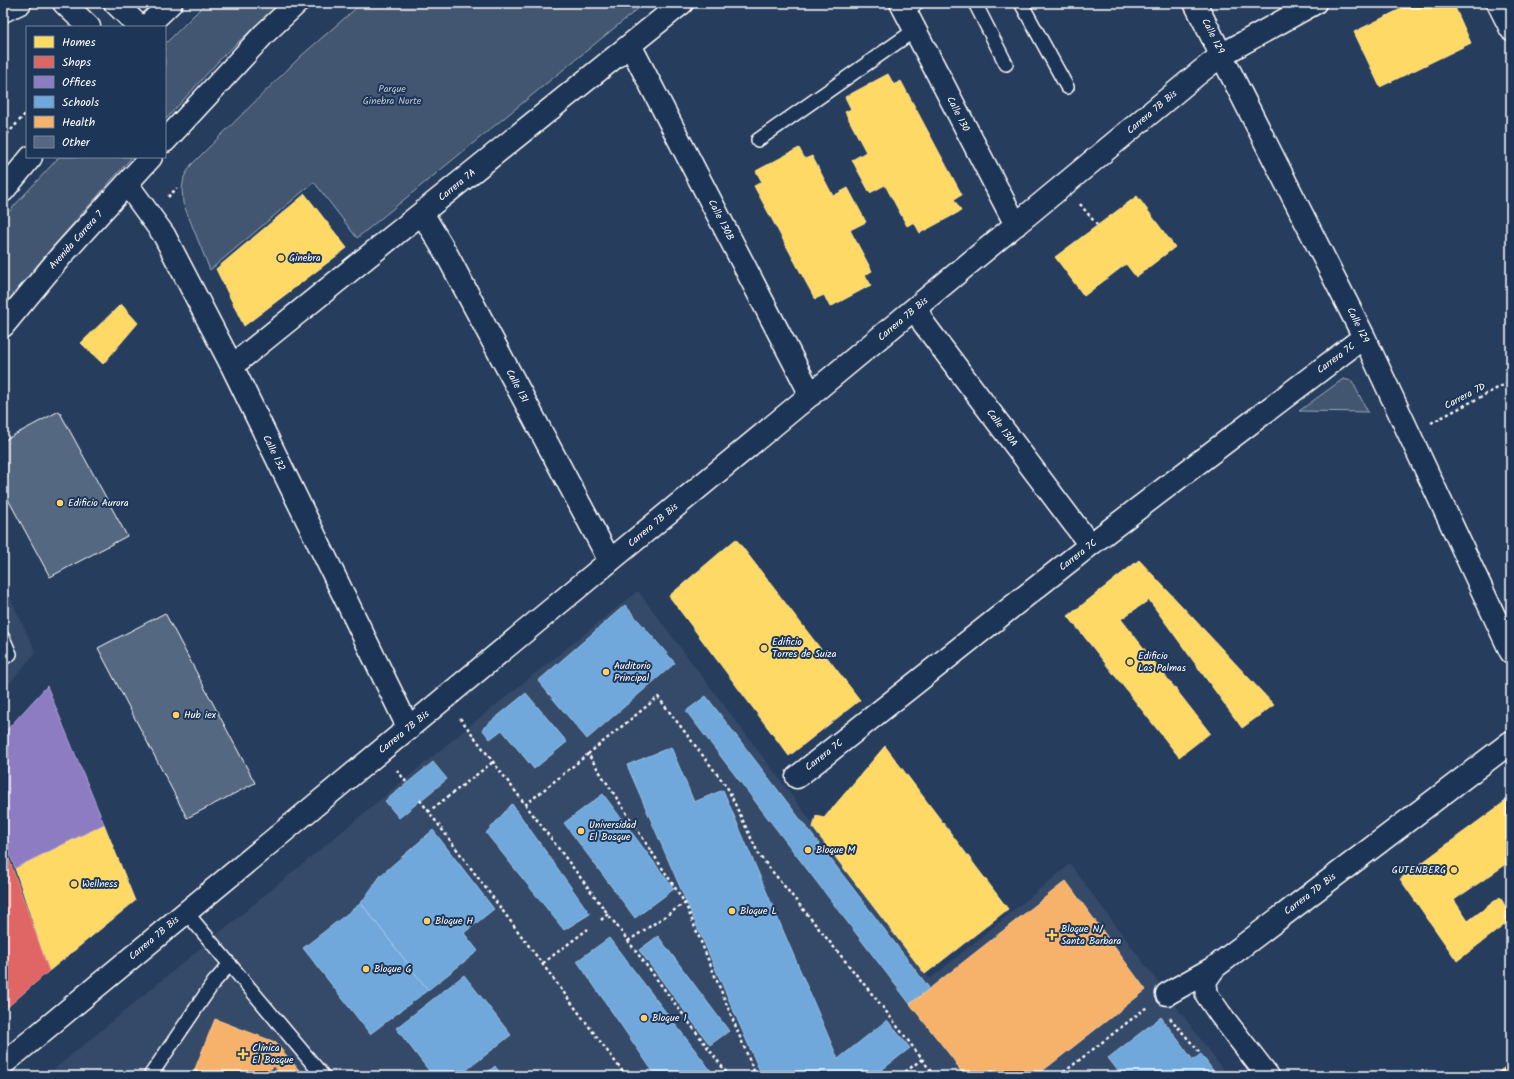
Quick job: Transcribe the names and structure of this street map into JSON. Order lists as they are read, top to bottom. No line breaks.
{"streets":{"street":["Calle 129","Carrera 7B Bis","Calle 130","Carrera 7A","Calle 130B","Avenida Carrera 7","Carrera 7C","Calle 131","Calle 130A","Calle 132","Carrera 7D Bis"],"path":["Carrera 7D"]},"crossings":[["Calle 129","Carrera 7B Bis"],["Calle 129","Carrera 7C"],["Carrera 7B Bis","Calle 130"],["Carrera 7B Bis","Calle 130B"],["Carrera 7B Bis","Calle 131"],["Carrera 7B Bis","Calle 130A"],["Carrera 7B Bis","Calle 132"],["Carrera 7A","Calle 130B"],["Carrera 7A","Calle 131"],["Carrera 7A","Calle 132"],["Avenida Carrera 7","Calle 132"],["Carrera 7C","Calle 130A"]],"parks":["Parque Ginebra Norte"],"places":{"other":["Ginebra","Edificio Aurora","Edificio Torres de Suiza","Edificio Las Palmas","Auditorio Principal","Hub iex","Universidad El Bosque","Bloque M","GUTENBERG","Wellness","Bloque L","Bloque H","Bloque G","Bloque I"],"health":["Bloque N/ Santa Barbara","Clínica El Bosque"]},"legend":["Homes","Shops","Offices","Schools","Health","Other"]}
